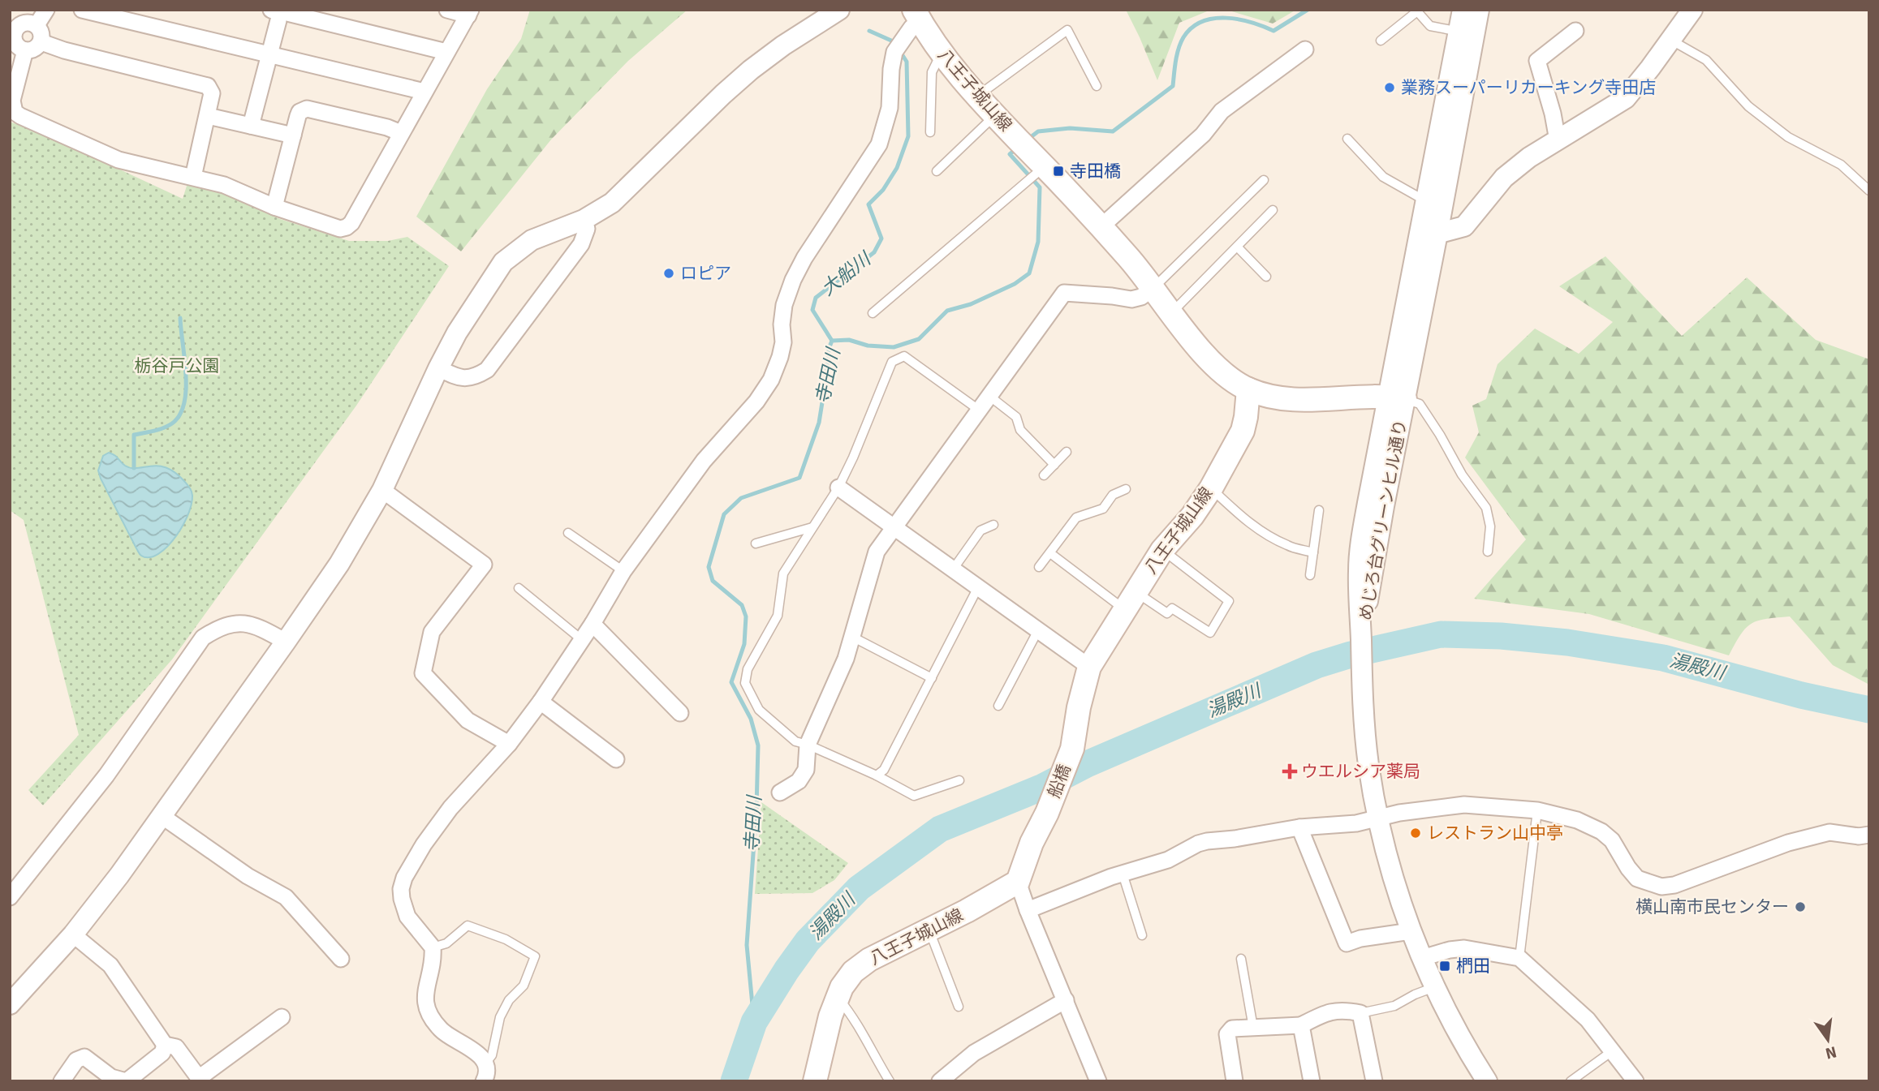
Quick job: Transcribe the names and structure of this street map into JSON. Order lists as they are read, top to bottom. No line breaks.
{"streets":{"main road":["八王子城山線","船橋"],"street":["めじろ台グリーンヒル通り"]},"crossings":[["八王子城山線","船橋"]],"water":["大船川","寺田川","湯殿川"],"parks":["栃谷戸公園"],"places":{"other":["業務スーパーリカーキング寺田店","ロピア","レストラン山中亭","横山南市民センター"],"transit":["寺田橋","椚田"],"health":["ウエルシア薬局"]},"north":"bottom"}
